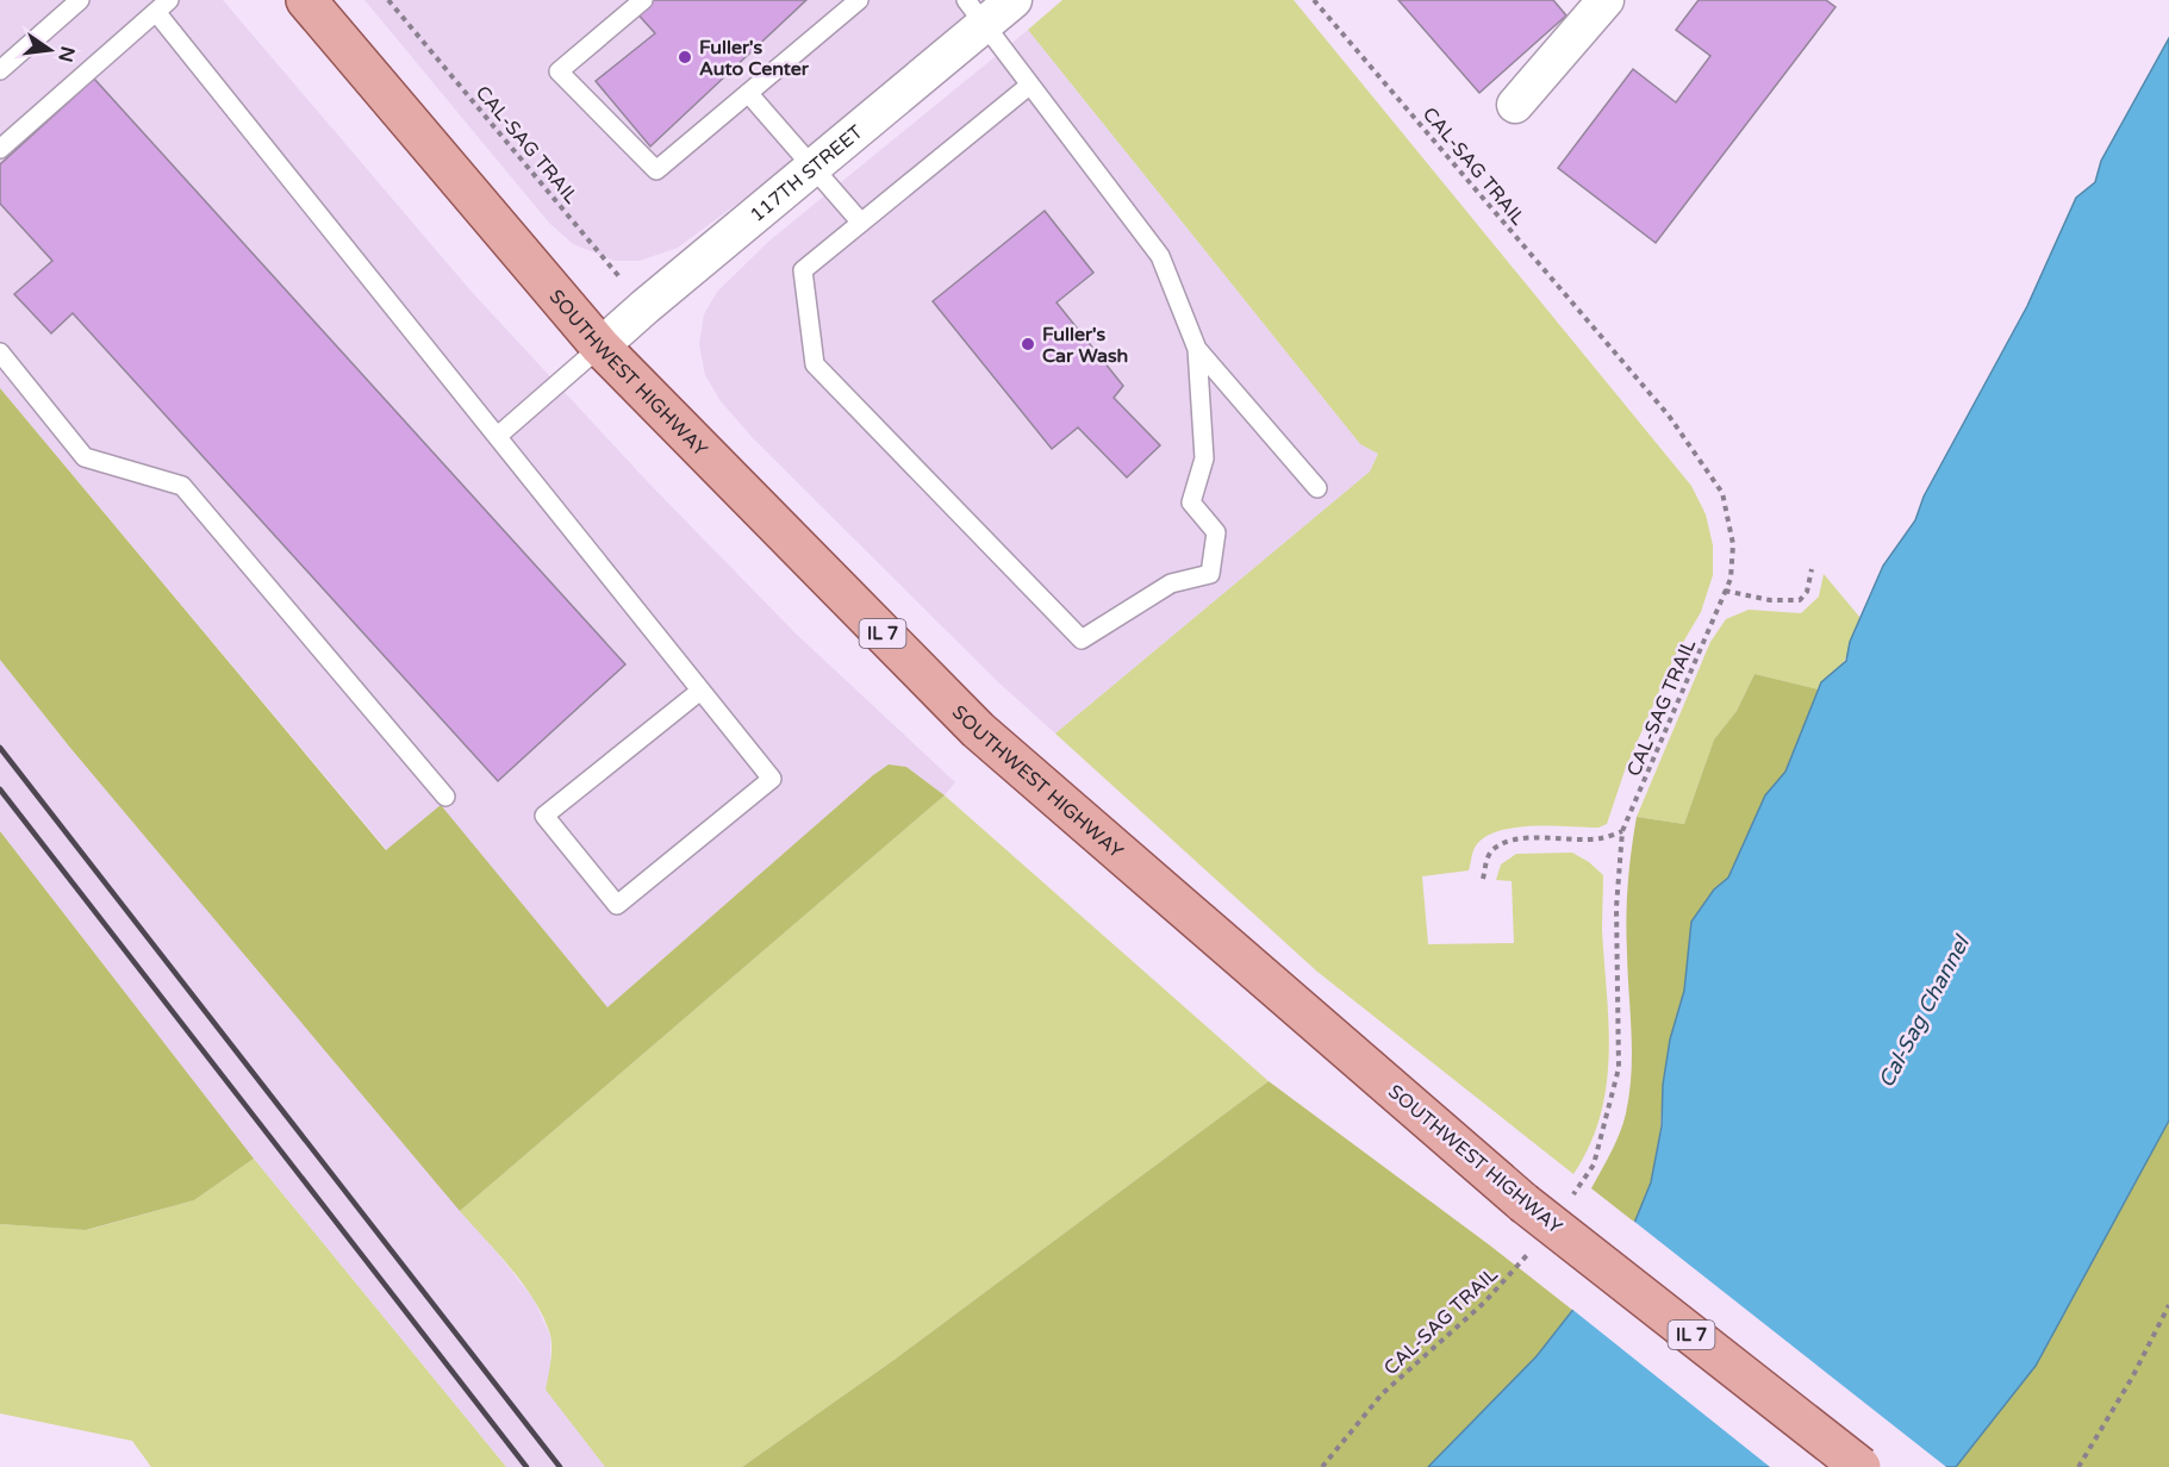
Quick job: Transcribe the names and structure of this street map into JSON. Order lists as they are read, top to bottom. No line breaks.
{"streets":{"main road":["SOUTHWEST HIGHWAY","IL 7"],"street":["117TH STREET"],"path":["CAL-SAG TRAIL"]},"crossings":[["CAL-SAG TRAIL","117TH STREET"],["117TH STREET","SOUTHWEST HIGHWAY"]],"water":["Cal-Sag Channel"],"places":["Fuller's Auto Center","Fuller's Car Wash"],"north":"right"}
